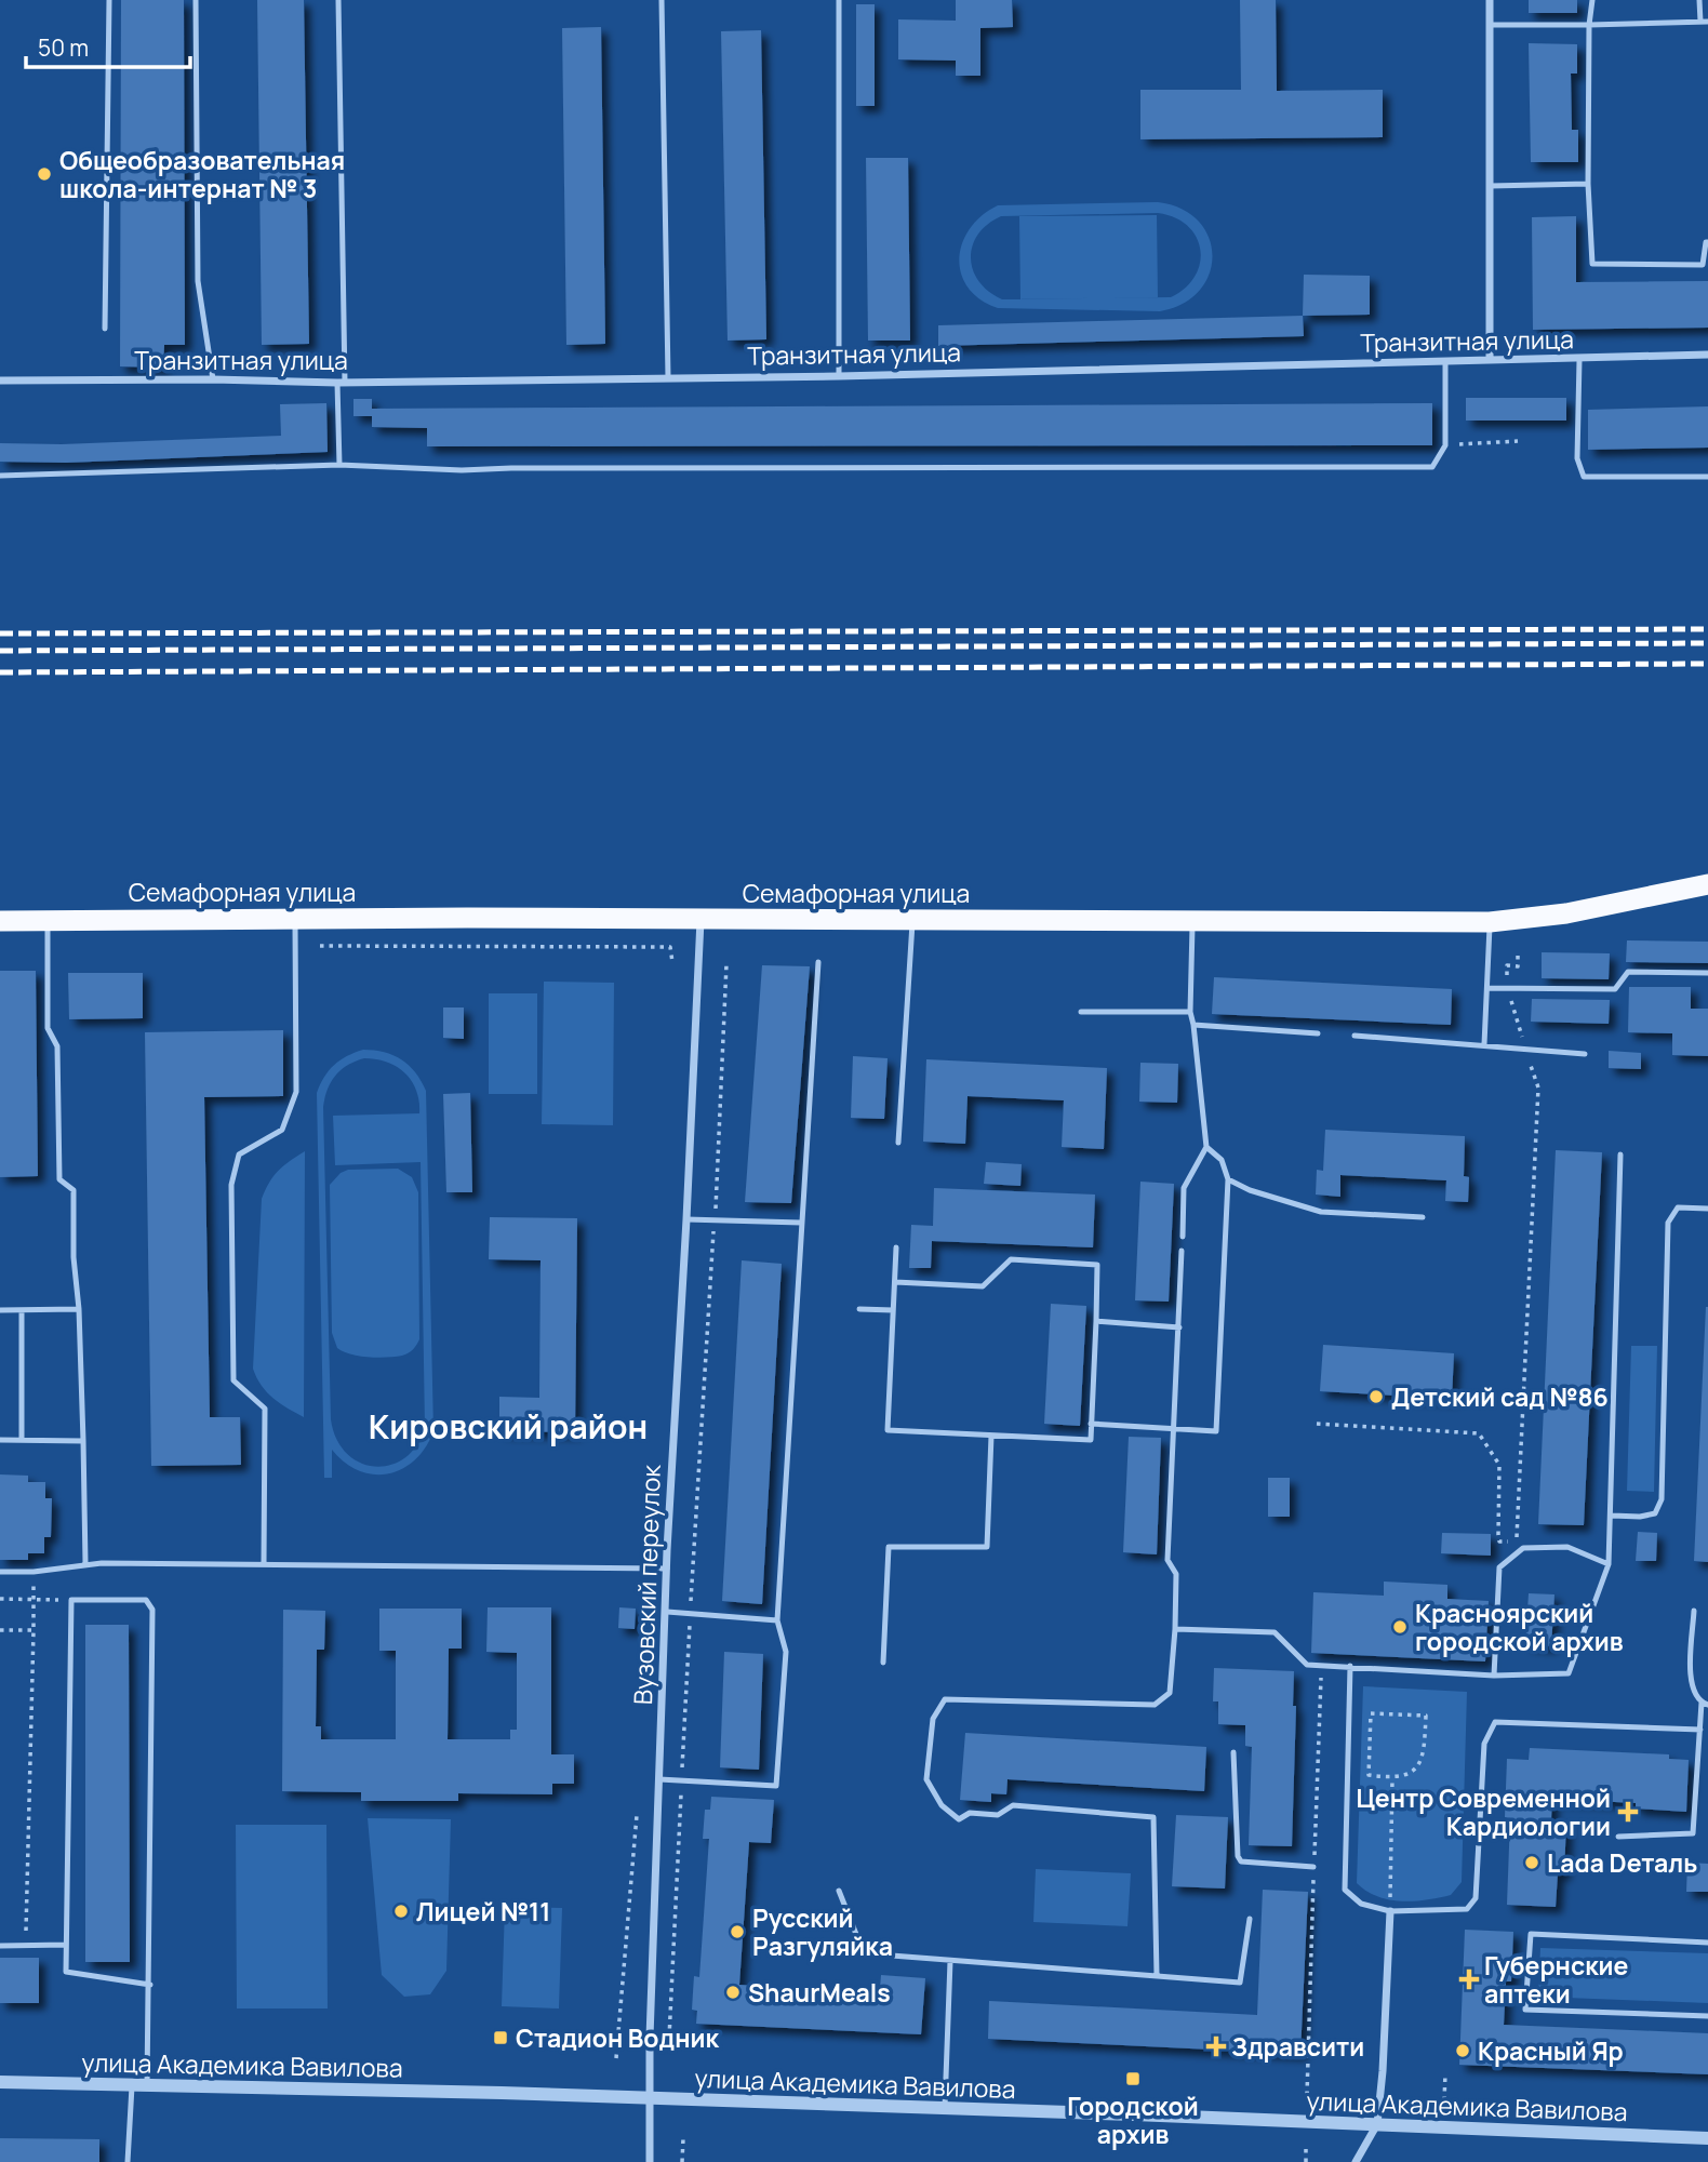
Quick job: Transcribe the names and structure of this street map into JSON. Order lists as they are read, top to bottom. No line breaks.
{"streets":{"highway":["Семафорная улица"],"street":["Транзитная улица","Вузовский переулок","улица Академика Вавилова"]},"crossings":[["Семафорная улица","Вузовский переулок"],["Вузовский переулок","улица Академика Вавилова"]],"districts":["Кировский район"],"places":{"other":["Общеобразовательная школа-интернат № 3","Детский сад №86","Красноярский городской архив","Lada Dеталь","Лицей №11","Русский Разгуляйка","ShаurMeals","Красный Яр"],"health":["Центр Современной Кардиологии","Губернские аптеки","Здравсити"],"transit":["Стадион Водник","Городской архив"]},"scale_bar":"50 m"}
